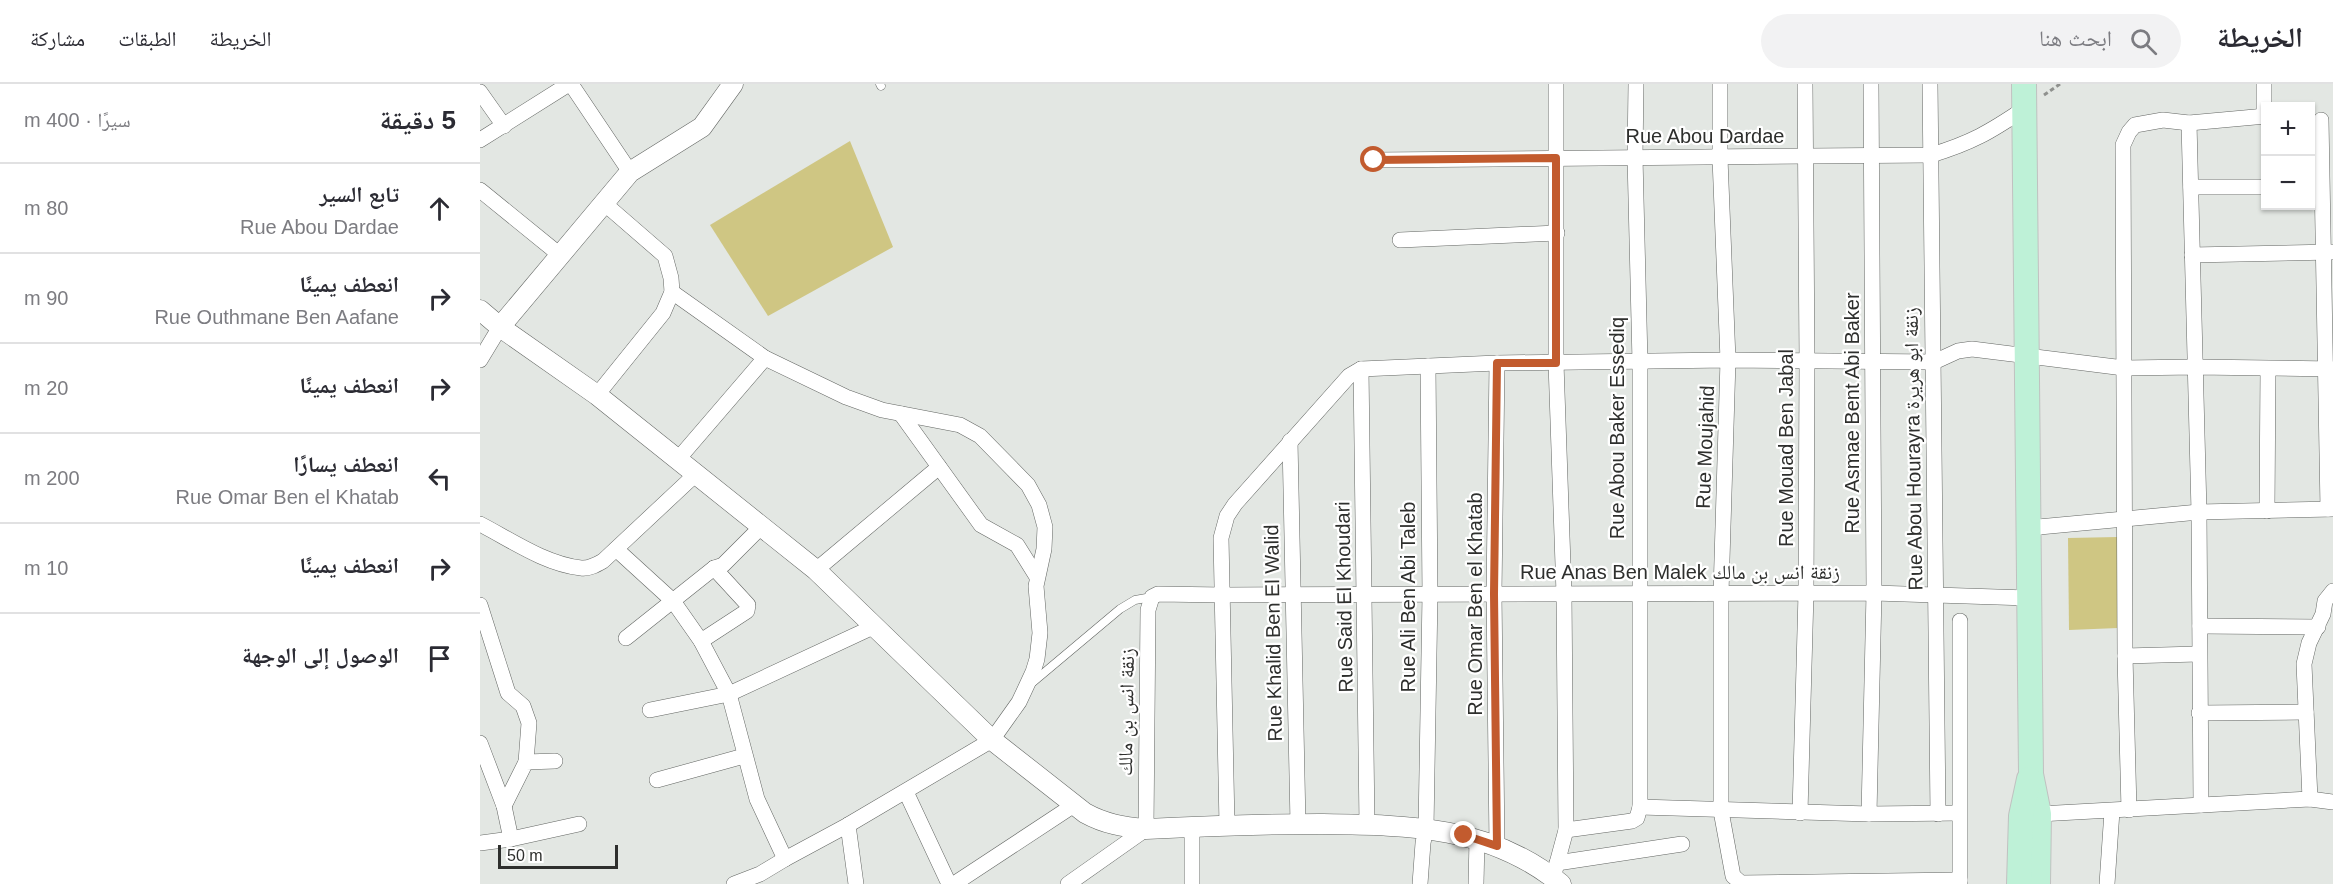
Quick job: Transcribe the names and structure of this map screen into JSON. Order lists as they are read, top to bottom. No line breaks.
{"streets":{"street":["Rue Abou Dardae","Rue Asmae Bent Abi Baker","Rue Abou Baker Essediq","Rue Moujahid","Rue Mouad Ben Jabal","Rue Abou Hourayra زنقة ابو هريرة","Rue Anas Ben Malek زنقة انس بن مالك","Rue Said El Khoudari","Rue Ali Ben Abi Taleb","Rue Omar Ben el Khatab","Rue Khalid Ben El Walid","زنقة انس بن مالك"]},"crossings":[["Rue Abou Dardae","Rue Asmae Bent Abi Baker"],["Rue Abou Dardae","Rue Abou Baker Essediq"],["Rue Abou Dardae","Rue Moujahid"],["Rue Abou Dardae","Rue Mouad Ben Jabal"],["Rue Abou Dardae","Rue Abou Hourayra زنقة ابو هريرة"],["Rue Asmae Bent Abi Baker","Rue Anas Ben Malek زنقة انس بن مالك"],["Rue Abou Baker Essediq","Rue Anas Ben Malek زنقة انس بن مالك"],["Rue Moujahid","Rue Anas Ben Malek زنقة انس بن مالك"],["Rue Mouad Ben Jabal","Rue Anas Ben Malek زنقة انس بن مالك"],["Rue Abou Hourayra زنقة ابو هريرة","Rue Anas Ben Malek زنقة انس بن مالك"],["Rue Anas Ben Malek زنقة انس بن مالك","Rue Said El Khoudari"],["Rue Anas Ben Malek زنقة انس بن مالك","Rue Ali Ben Abi Taleb"],["Rue Anas Ben Malek زنقة انس بن مالك","Rue Omar Ben el Khatab"],["Rue Anas Ben Malek زنقة انس بن مالك","Rue Khalid Ben El Walid"],["Rue Anas Ben Malek زنقة انس بن مالك","زنقة انس بن مالك"]],"scale_bar":"50 m","page":{"header":"الخريطة","search":"ابحث هنا","nav":["الخريطة","الطبقات","مشاركة"],"heading":["5 دقيقة","سيرًا · 400 m"],"map_buttons":["+","−"],"list":[["تابع السير","Rue Abou Dardae","80 m"],["انعطف يمينًا","Rue Outhmane Ben Aafane","90 m"],["انعطف يمينًا","20 m"],["انعطف يسارًا","Rue Omar Ben el Khatab","200 m"],["انعطف يمينًا","10 m"],"الوصول إلى الوجهة"],"scale":"50 m"}}
